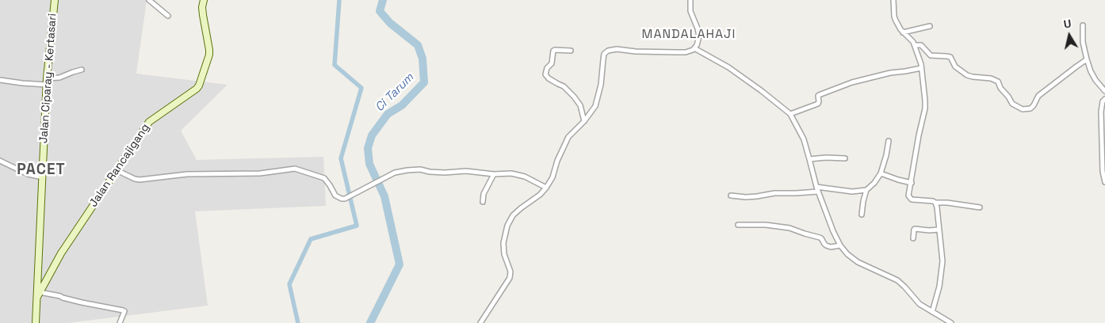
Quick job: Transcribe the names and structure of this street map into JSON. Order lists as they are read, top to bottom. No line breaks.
{"streets":{"main road":["Jalan Ciparay - Kertasari","Jalan Rancajigang"]},"crossings":[["Jalan Ciparay - Kertasari","Jalan Rancajigang"]],"districts":["MANDALAHAJI","PACET"],"water":["Ci Tarum"],"north":"top"}
